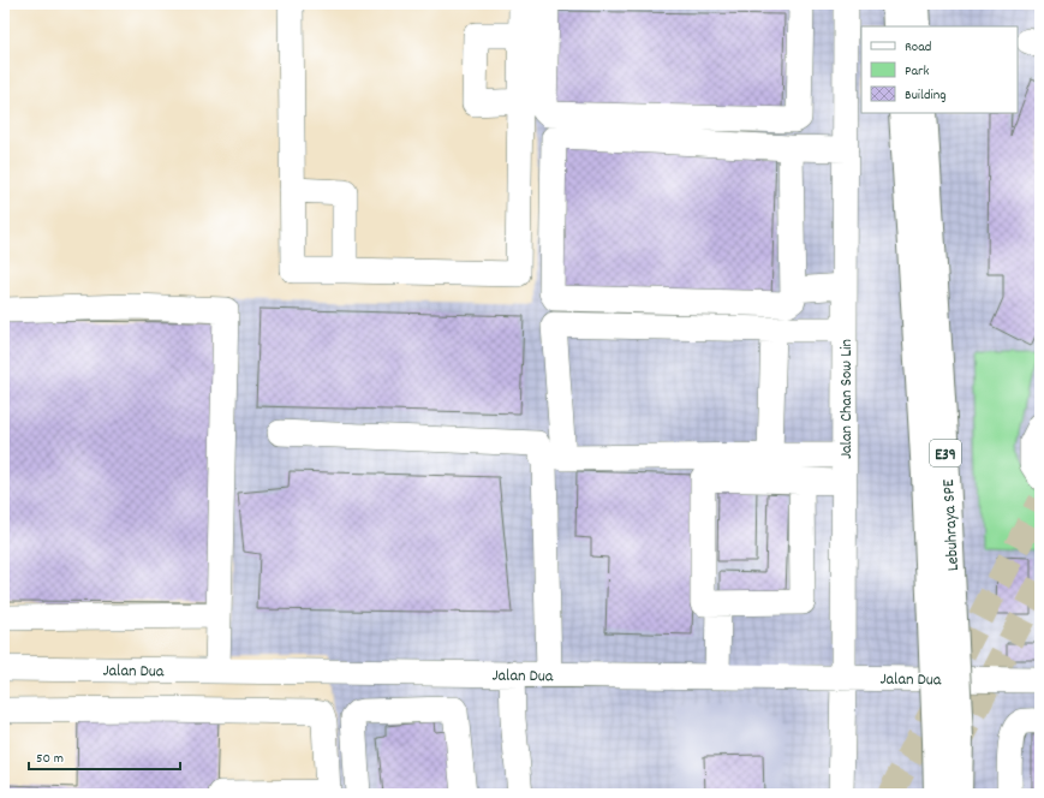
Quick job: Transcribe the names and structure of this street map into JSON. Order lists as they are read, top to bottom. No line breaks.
{"streets":{"highway":["E39","Lebuhraya SPE"],"street":["Jalan Chan Sow Lin","Jalan Dua"]},"crossings":[["Jalan Chan Sow Lin","Jalan Dua"]],"legend":["Road","Park","Building"],"scale_bar":"50 m"}
